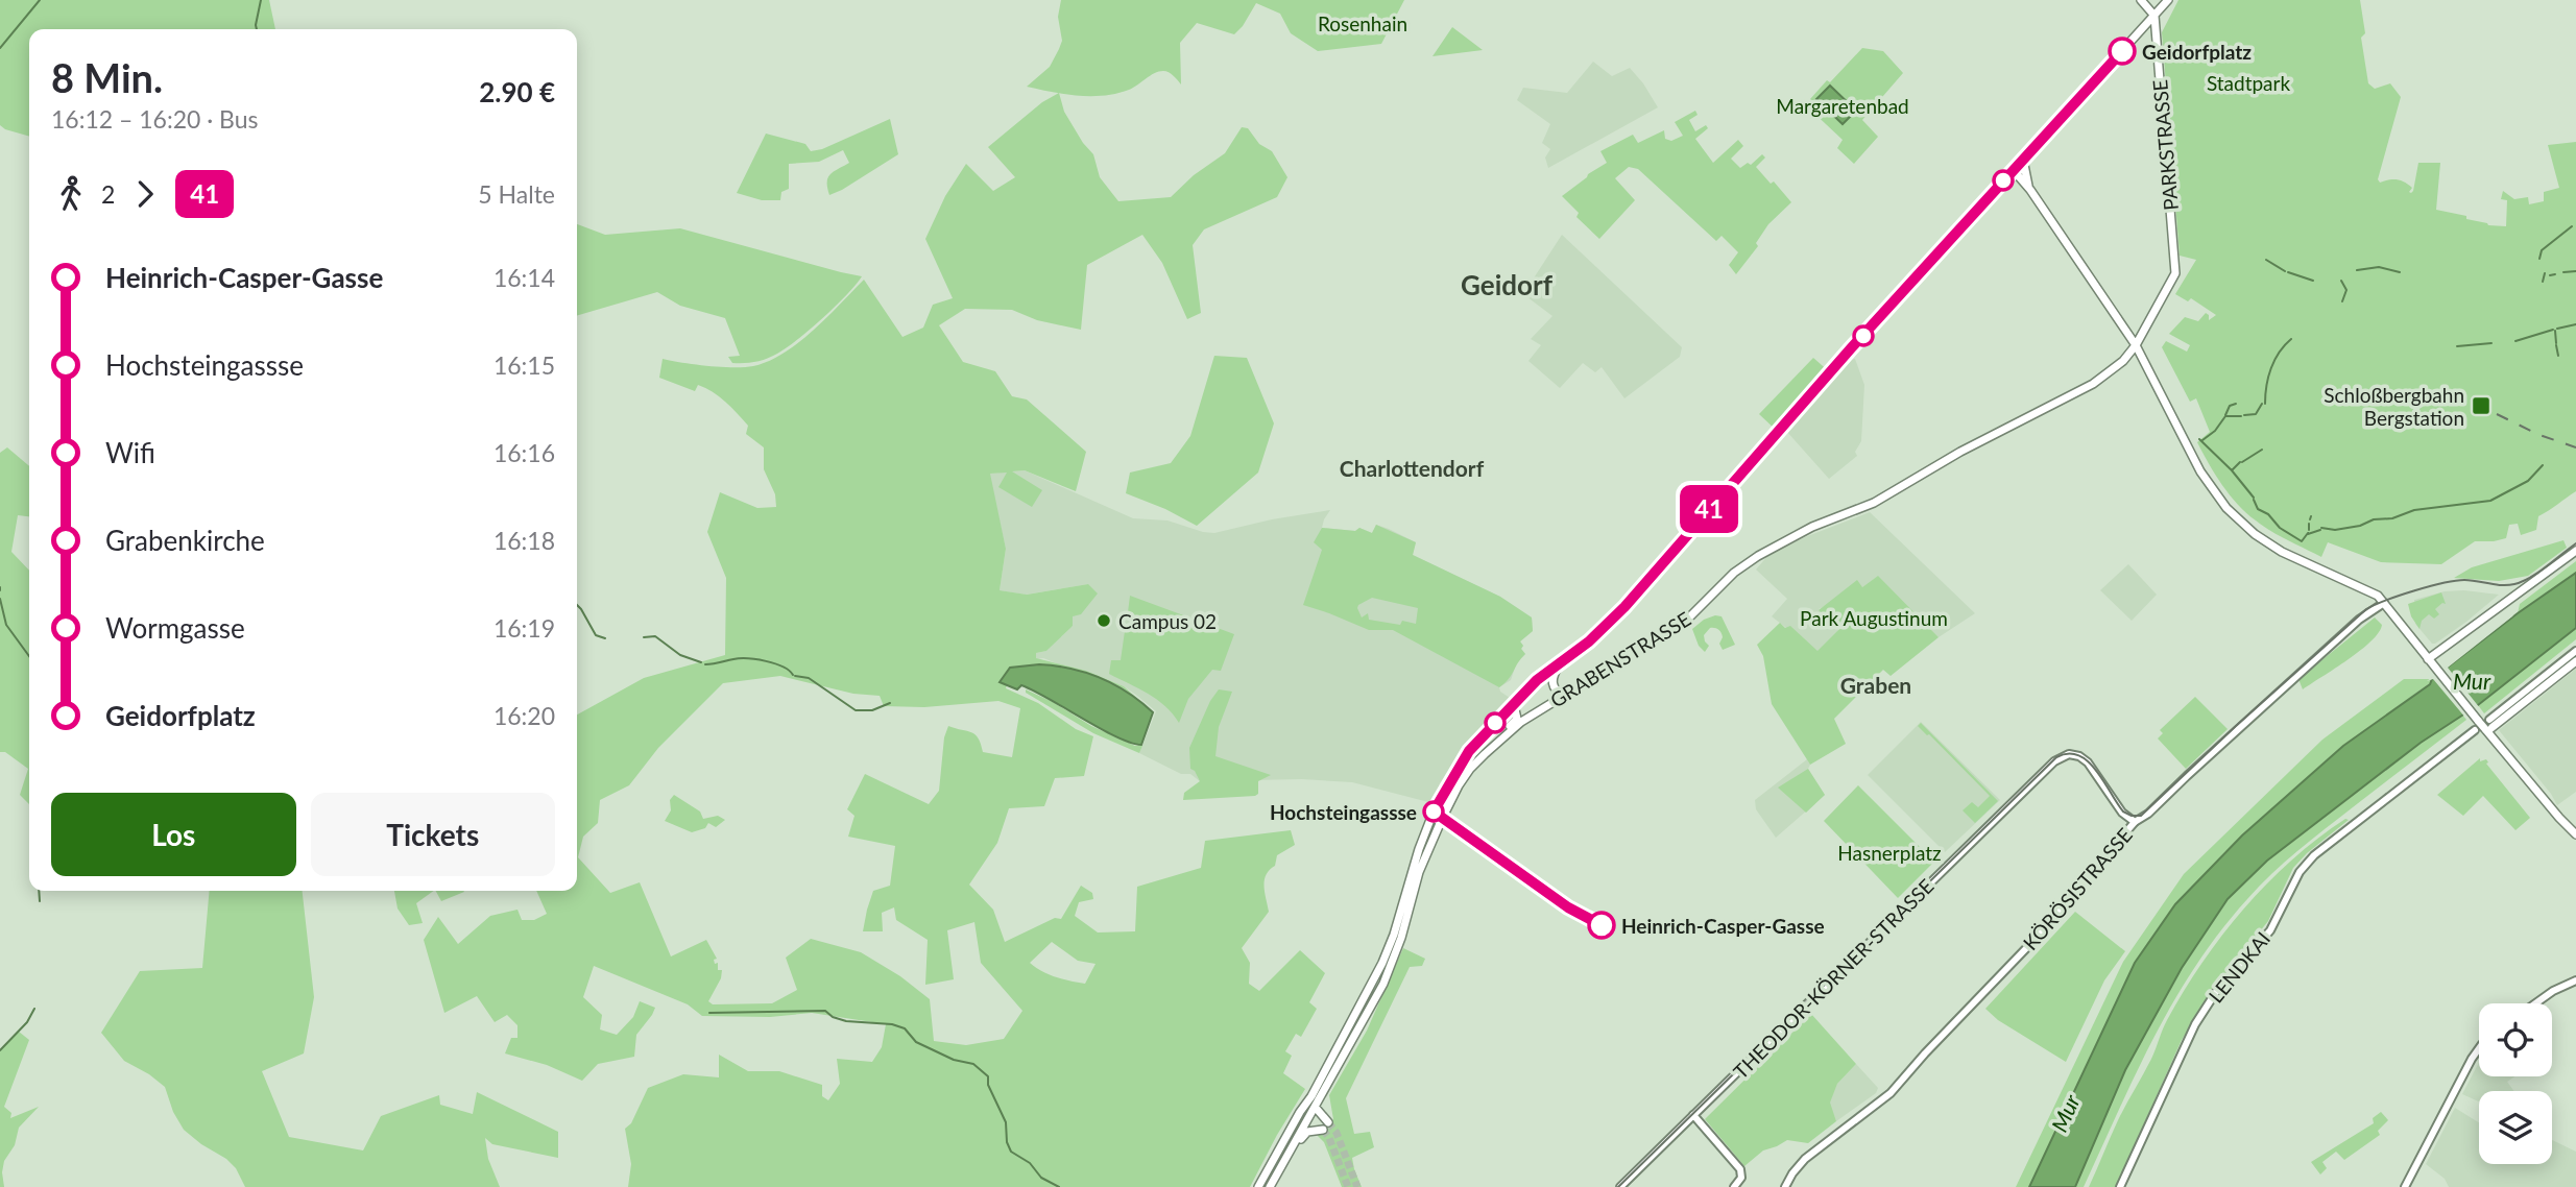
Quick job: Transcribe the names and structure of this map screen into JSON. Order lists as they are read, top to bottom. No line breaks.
{"streets":{"main road":["PARKSTRASSE","GRABENSTRASSE","KÖRÖSISTRASSE","LENDKAI","THEODOR-KÖRNER-STRASSE"]},"crossings":[["PARKSTRASSE","GRABENSTRASSE"],["KÖRÖSISTRASSE","THEODOR-KÖRNER-STRASSE"]],"districts":["Geidorf","Charlottendorf","Graben"],"water":["Mur"],"parks":["Rosenhain","Stadtpark","Margaretenbad","Park Augustinum","Hasnerplatz"],"places":{"other":["Geidorfplatz","Campus 02","Hochsteingassse","Heinrich-Casper-Gasse"],"transit":["Schloßbergbahn Bergstation"]},"lines":["bus line 41"],"page":{"on_map":"41","heading":["8 Min.","16:12 – 16:20 · Bus","2.90 €"],"legs":["2","41","5 Halte"],"list":[{"name":"Heinrich-Casper-Gasse","value":"16:14"},{"name":"Hochsteingassse","value":"16:15"},{"name":"Wifi","value":"16:16"},{"name":"Grabenkirche","value":"16:18"},{"name":"Wormgasse","value":"16:19"},{"name":"Geidorfplatz","value":"16:20"}],"buttons":["Los","Tickets"]}}
